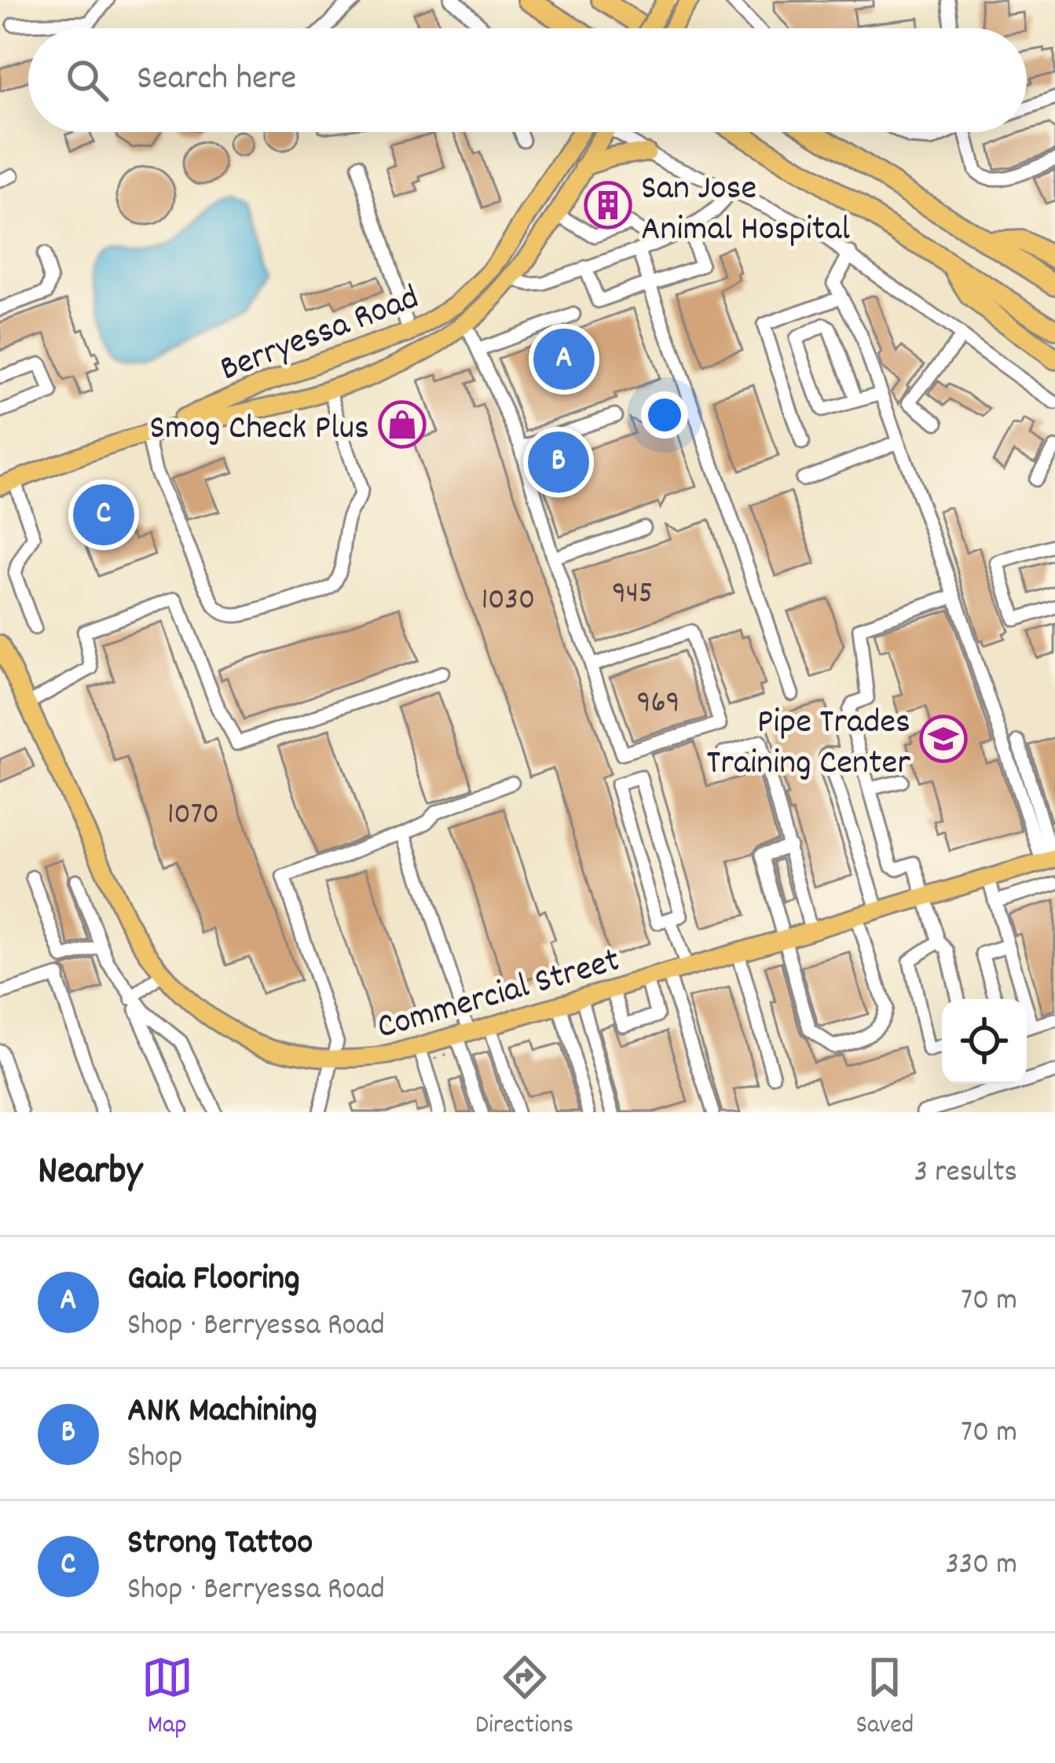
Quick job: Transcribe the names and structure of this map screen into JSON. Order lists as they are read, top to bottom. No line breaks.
{"streets":{"main road":["Berryessa Road","Commercial Street"]},"places":{"building":["San Jose Animal Hospital"],"shop":["Smog Check Plus"],"school or university":["Pipe Trades Training Center"]},"house_numbers":["945","1030","969","1070"],"page":{"search":"Search here","pins":["A","B","C"],"heading":["Nearby","3 results"],"list":[{"mark":"A","name":"Gaia Flooring","note":"Shop · Berryessa Road","value":"70 m"},{"mark":"B","name":"ANK Machining","note":"Shop","value":"70 m"},{"mark":"C","name":"Strong Tattoo","note":"Shop · Berryessa Road","value":"330 m"}],"nav":["Map","Directions","Saved"]}}
